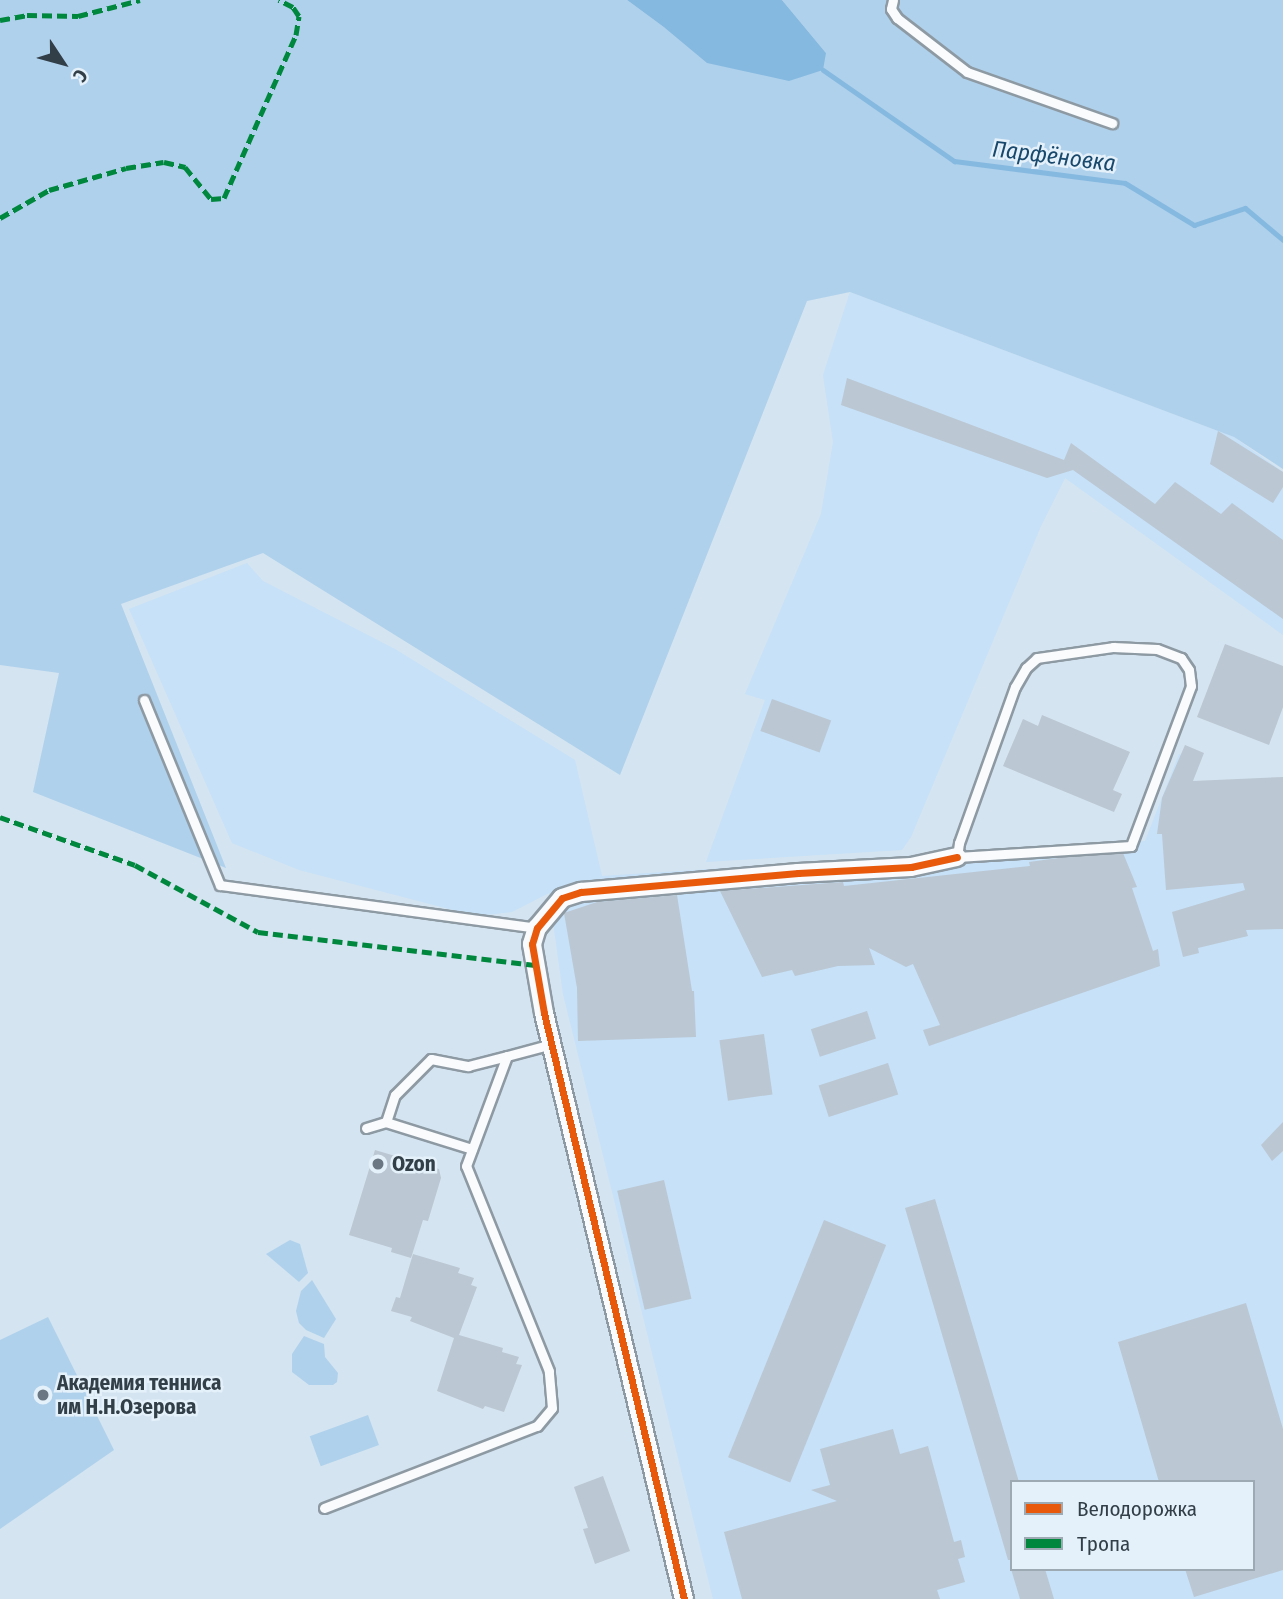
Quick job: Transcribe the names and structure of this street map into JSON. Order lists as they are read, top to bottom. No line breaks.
{"water":["Парфёновка"],"places":["Ozon","Академия тенниса им Н.Н.Озерова"],"legend":["Велодорожка","Тропа"],"north":"bottom right"}
